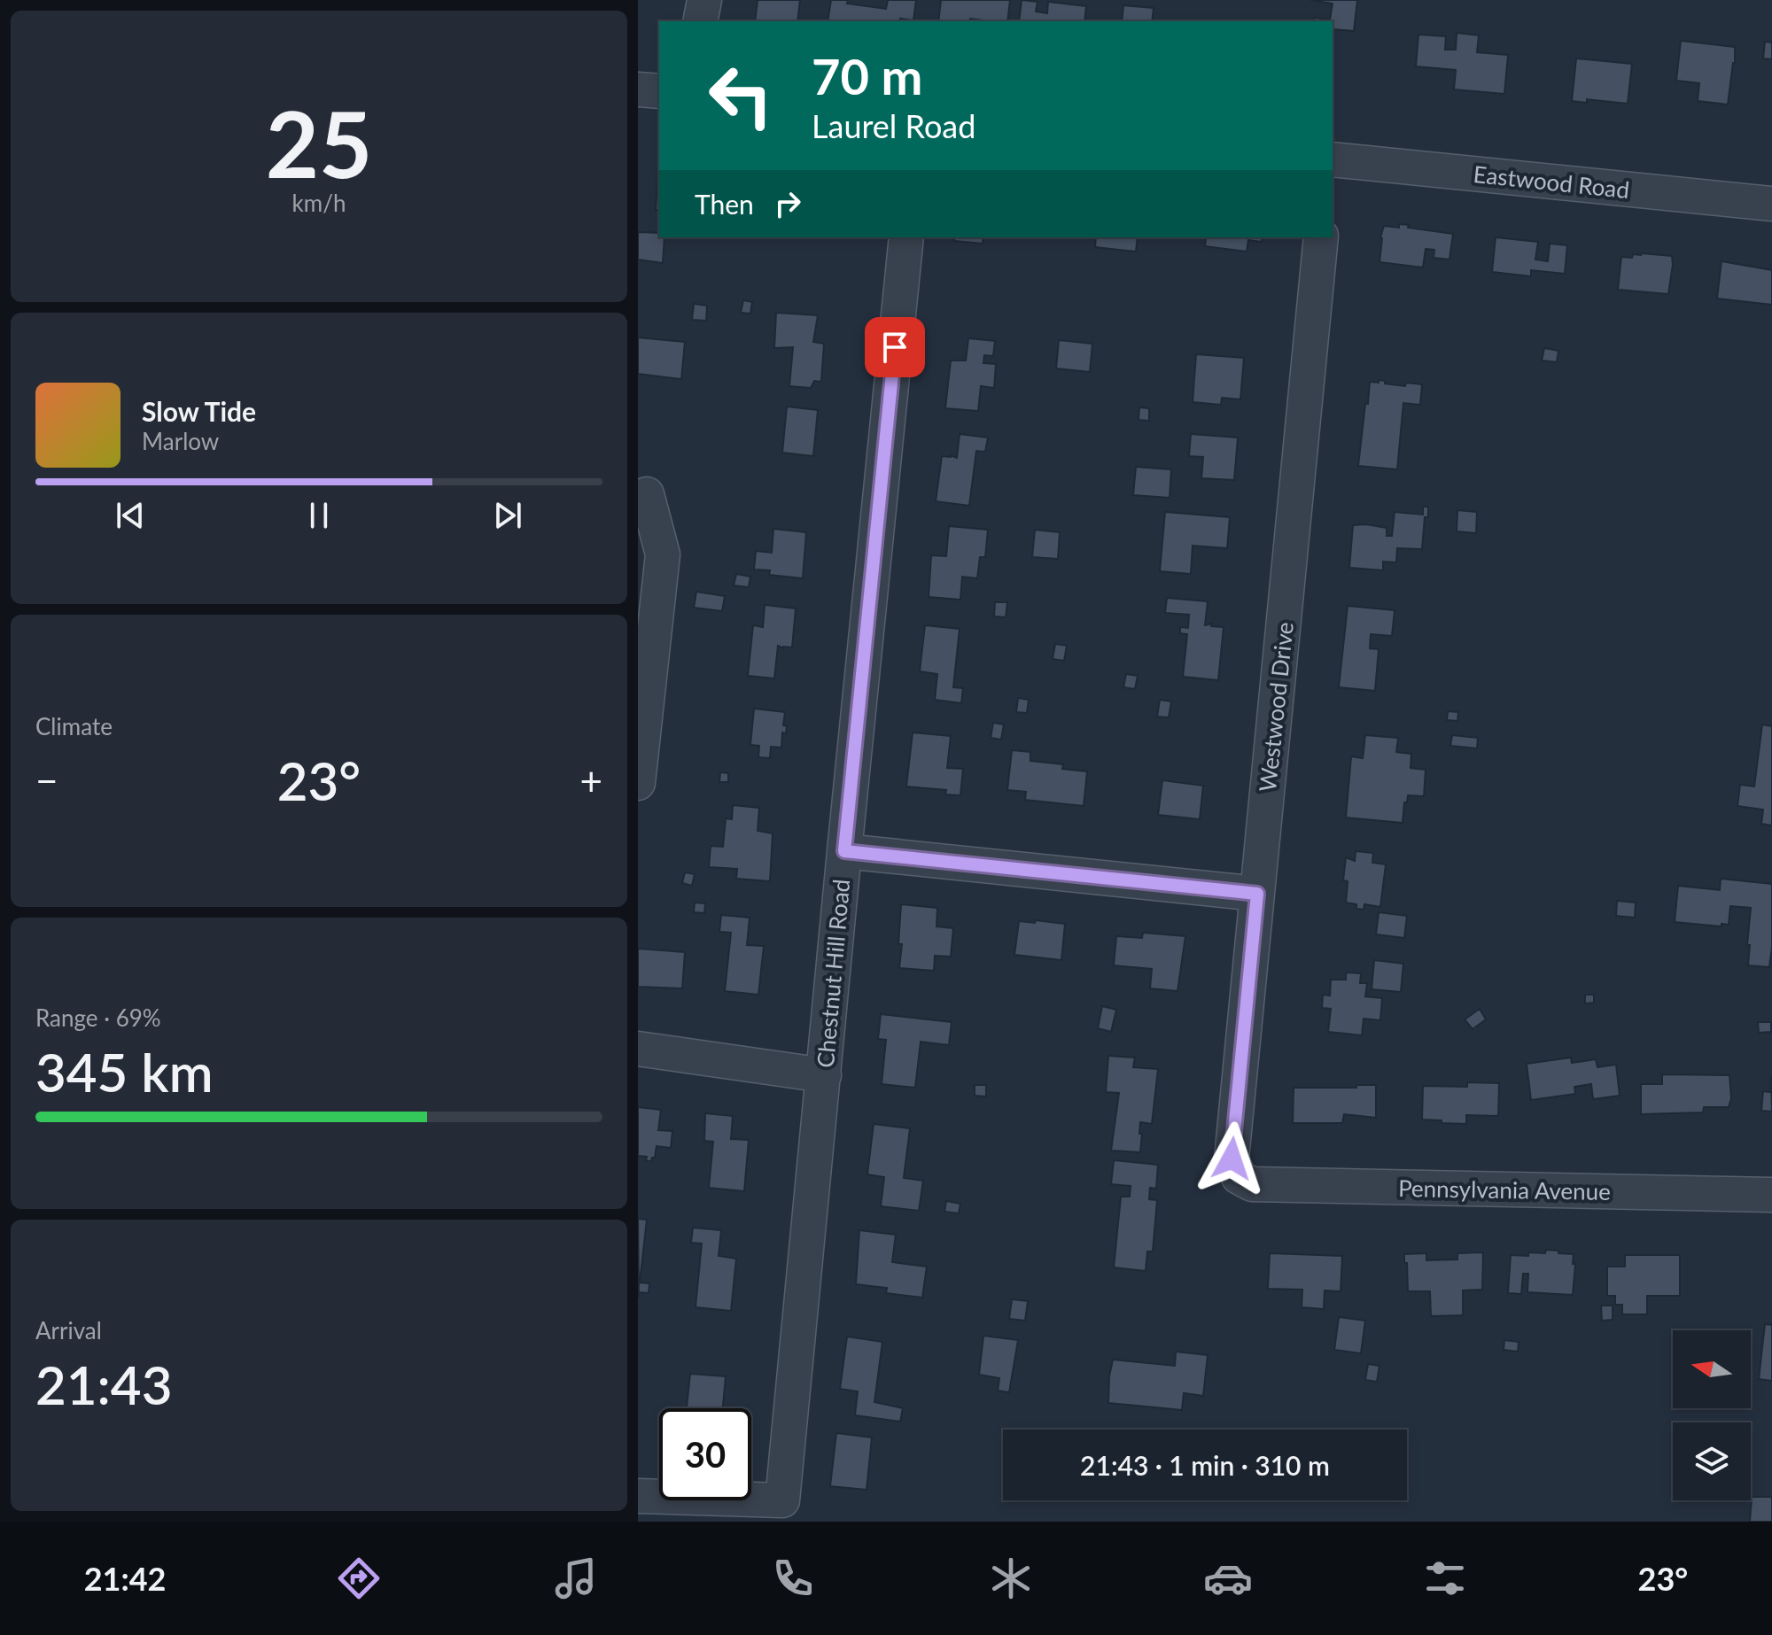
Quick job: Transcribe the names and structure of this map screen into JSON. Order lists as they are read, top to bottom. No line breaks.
{"streets":{"street":["Eastwood Road","Westwood Drive","Chestnut Hill Road","Pennsylvania Avenue"]},"crossings":[["Westwood Drive","Pennsylvania Avenue"]],"north":"left","page":{"tile":[["25","km/h"],"Climate",["Range · 69%","345 km"],["Arrival","21:43"]],"turn":["70 m","Laurel Road"],"then":"Then","song":["Slow Tide","Marlow"],"heat":["−","23°","+"],"limit":"30","trip":"21:43 · 1 min · 310 m","tabs":["21:42","23°"]}}
